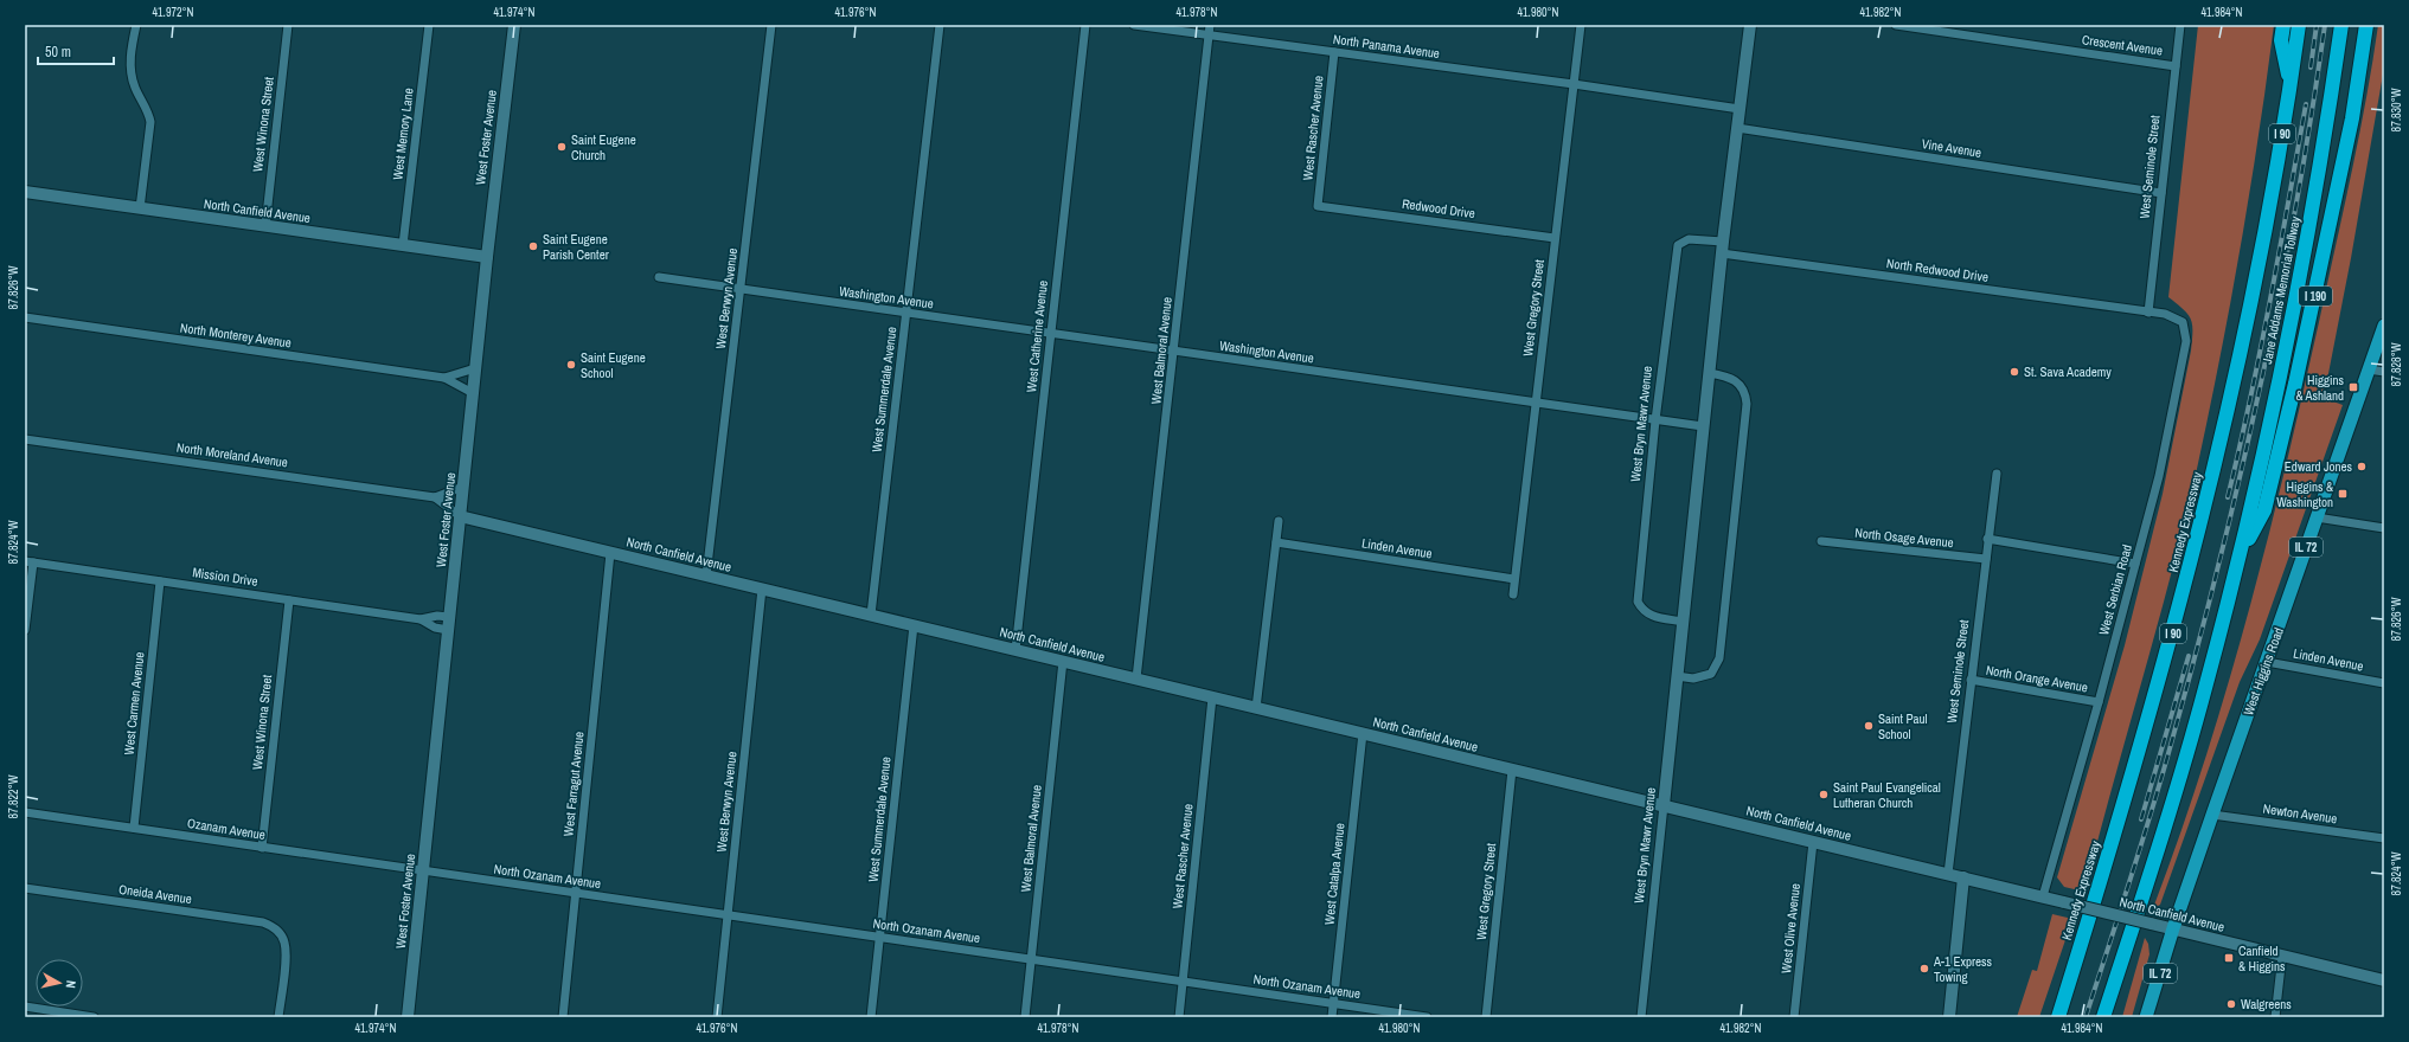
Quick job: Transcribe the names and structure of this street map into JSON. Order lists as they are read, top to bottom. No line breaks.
{"streets":{"highway":["I 90","Jane Addams Memorial Tollway","I 190","Kennedy Expressway"],"main road":["IL 72","West Higgins Road"],"street":["Crescent Avenue","North Panama Avenue","West Winona Street","West Rascher Avenue","West Memory Lane","West Foster Avenue","Vine Avenue","West Seminole Street","Redwood Drive","North Canfield Avenue","North Redwood Drive","Washington Avenue","West Berwyn Avenue","West Gregory Street","North Monterey Avenue","West Catherine Avenue","West Balmoral Avenue","West Summerdale Avenue","West Bryn Mawr Avenue","North Moreland Avenue","North Osage Avenue","Linden Avenue","Mission Drive","West Serbian Road","North Orange Avenue","West Carmen Avenue","West Farragut Avenue","Newton Avenue","Ozanam Avenue","West Catalpa Avenue","North Ozanam Avenue","Oneida Avenue","West Olive Avenue"]},"crossings":[["Crescent Avenue","West Seminole Street"],["North Panama Avenue","West Rascher Avenue"],["North Panama Avenue","West Gregory Street"],["North Panama Avenue","West Balmoral Avenue"],["North Panama Avenue","West Bryn Mawr Avenue"],["West Winona Street","North Canfield Avenue"],["West Winona Street","Mission Drive"],["West Winona Street","Ozanam Avenue"],["West Rascher Avenue","Redwood Drive"],["West Rascher Avenue","North Canfield Avenue"],["West Rascher Avenue","North Ozanam Avenue"],["West Memory Lane","North Canfield Avenue"],["West Foster Avenue","North Canfield Avenue"],["West Foster Avenue","North Monterey Avenue"],["West Foster Avenue","North Moreland Avenue"],["West Foster Avenue","Mission Drive"],["West Foster Avenue","Ozanam Avenue"],["West Foster Avenue","North Ozanam Avenue"],["Vine Avenue","West Seminole Street"],["Vine Avenue","West Bryn Mawr Avenue"],["West Seminole Street","North Canfield Avenue"],["West Seminole Street","North Redwood Drive"],["West Seminole Street","North Osage Avenue"],["West Seminole Street","West Serbian Road"],["West Seminole Street","North Orange Avenue"],["Redwood Drive","West Gregory Street"],["North Canfield Avenue","West Berwyn Avenue"],["North Canfield Avenue","West Gregory Street"],["North Canfield Avenue","West Catherine Avenue"],["North Canfield Avenue","West Balmoral Avenue"],["North Canfield Avenue","West Summerdale Avenue"],["North Canfield Avenue","West Bryn Mawr Avenue"],["North Canfield Avenue","North Moreland Avenue"],["North Canfield Avenue","West Serbian Road"],["North Canfield Avenue","West Higgins Road"],["North Canfield Avenue","West Farragut Avenue"],["North Canfield Avenue","West Catalpa Avenue"],["North Canfield Avenue","West Olive Avenue"],["North Redwood Drive","West Bryn Mawr Avenue"],["North Redwood Drive","West Serbian Road"],["Jane Addams Memorial Tollway","I 190"],["Washington Avenue","West Berwyn Avenue"],["Washington Avenue","West Gregory Street"],["Washington Avenue","West Catherine Avenue"],["Washington Avenue","West Balmoral Avenue"],["Washington Avenue","West Summerdale Avenue"],["Washington Avenue","West Bryn Mawr Avenue"],["West Berwyn Avenue","North Ozanam Avenue"],["West Gregory Street","Linden Avenue"],["West Balmoral Avenue","North Ozanam Avenue"],["West Summerdale Avenue","North Ozanam Avenue"],["Linden Avenue","West Higgins Road"],["Mission Drive","West Carmen Avenue"],["West Serbian Road","North Orange Avenue"],["West Higgins Road","Newton Avenue"],["West Carmen Avenue","Ozanam Avenue"],["West Farragut Avenue","North Ozanam Avenue"],["Ozanam Avenue","North Ozanam Avenue"],["West Catalpa Avenue","North Ozanam Avenue"]],"places":{"other":["Saint Eugene Church","Saint Eugene Parish Center","Saint Eugene School","St. Sava Academy","Edward Jones","Saint Paul School","Saint Paul Evangelical Lutheran Church","A-1 Express Towing","Walgreens"],"transit":["Higgins & Ashland","Higgins & Washington","Canfield & Higgins"]},"scale_bar":"50 m","north":"right","coordinates":["41.972°N","41.974°N","41.976°N","41.978°N","41.980°N","41.982°N","41.984°N","87.830°W","87.826°W","87.828°W","87.824°W","87.822°W"]}
